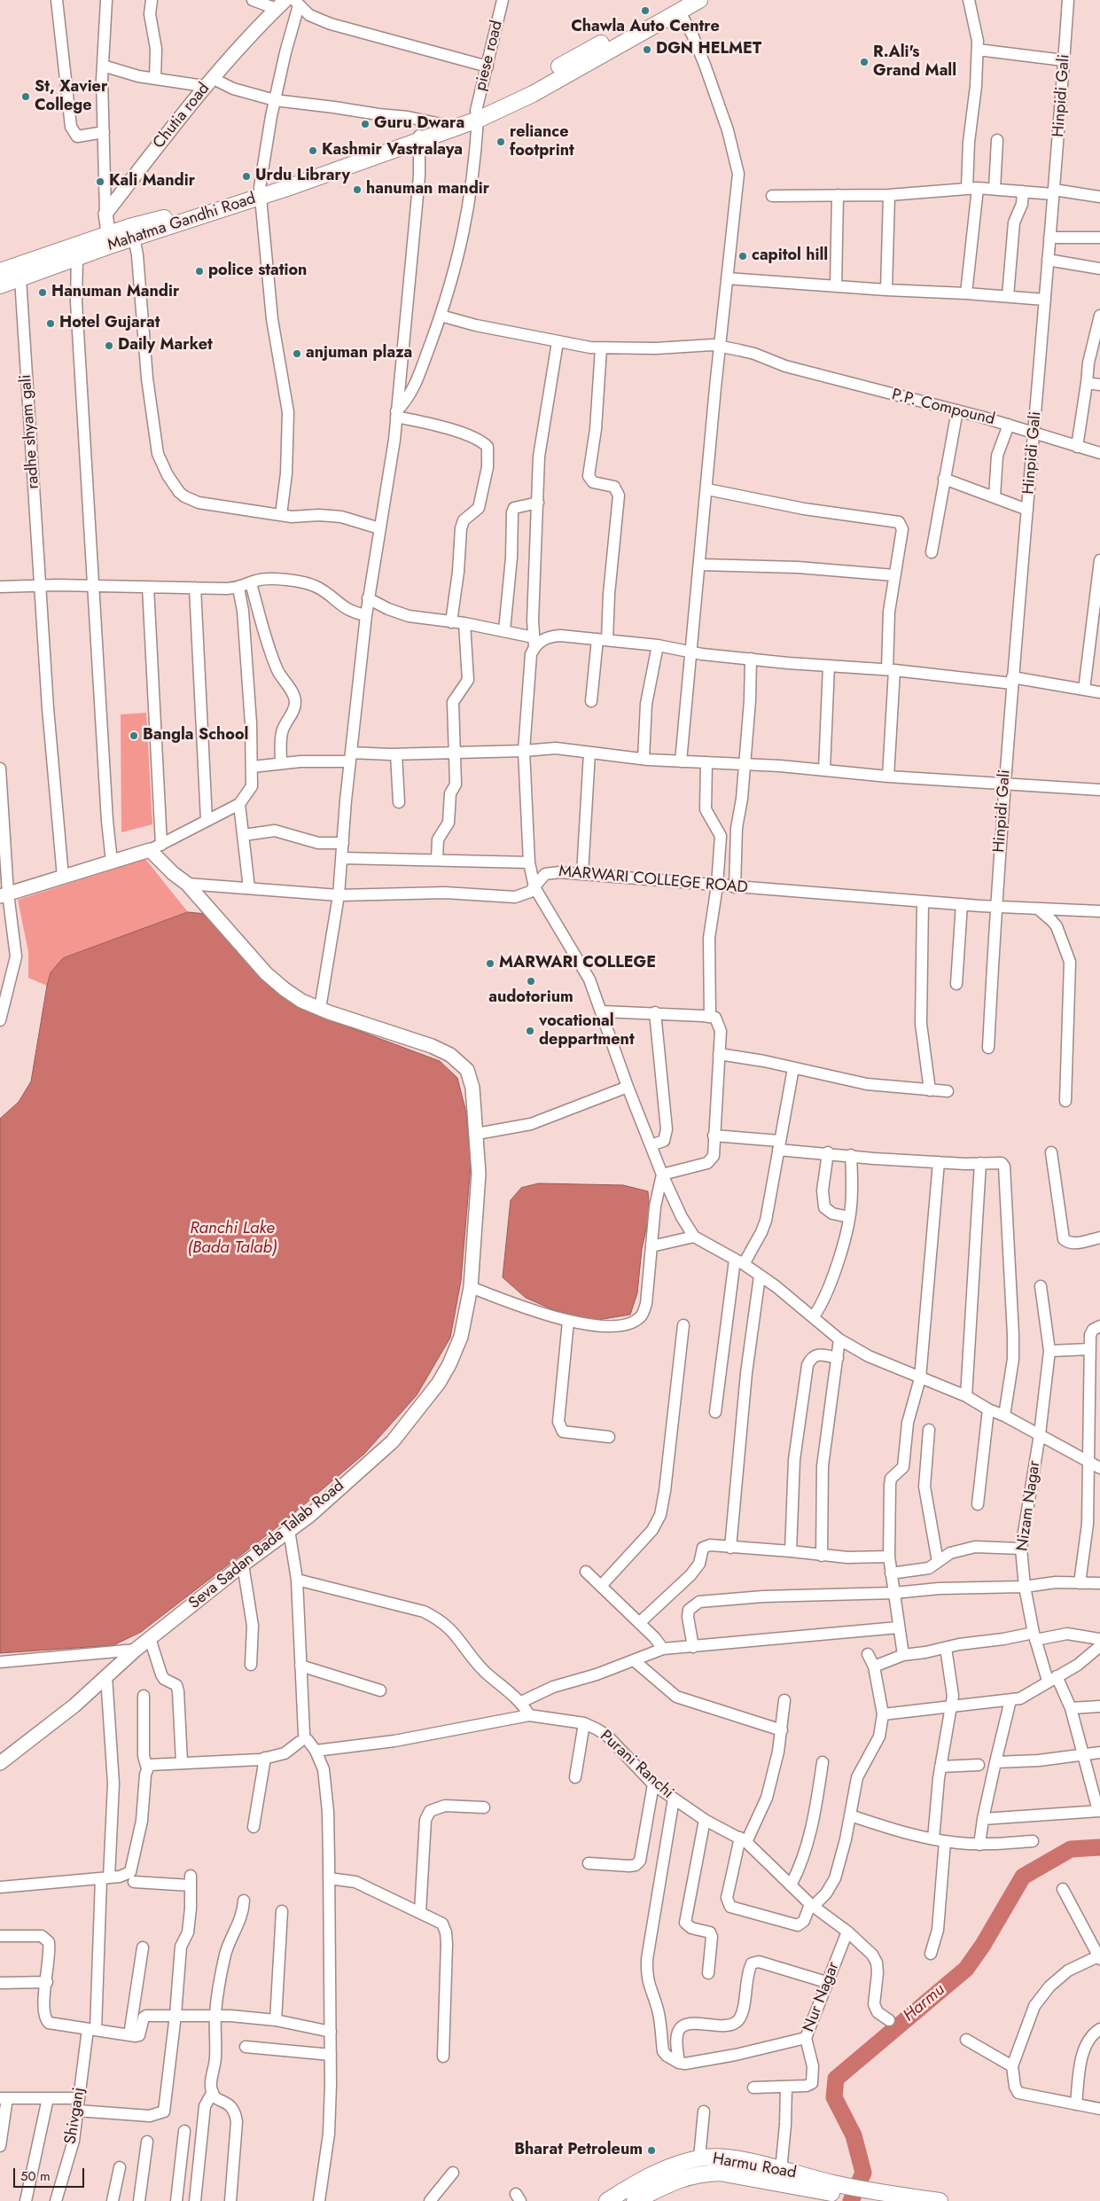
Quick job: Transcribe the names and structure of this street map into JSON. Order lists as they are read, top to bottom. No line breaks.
{"streets":{"main road":["Mahatma Gandhi Road","Harmu Road"],"street":["piese road","Hinpidi Gali","Chutia road","P.P. Compound","radhe shyam gali","MARWARI COLLEGE ROAD","Nizam Nagar","Seva Sadan Bada Talab Road","Purani Ranchi","Nur Nagar","Shivganj"]},"crossings":[["piese road","Mahatma Gandhi Road"],["piese road","P.P. Compound"],["Hinpidi Gali","P.P. Compound"],["Hinpidi Gali","MARWARI COLLEGE ROAD"],["Mahatma Gandhi Road","radhe shyam gali"],["MARWARI COLLEGE ROAD","Seva Sadan Bada Talab Road"],["Seva Sadan Bada Talab Road","Shivganj"],["Purani Ranchi","Nur Nagar"]],"water":["Ranchi Lake (Bada Talab)","Harmu"],"places":["Chawla Auto Centre","DGN HELMET","R.Ali's Grand Mall","St, Xavier College","Guru Dwara","reliance footprint","Kashmir Vastralaya","Urdu Library","Kali Mandir","hanuman mandir","capitol hill","police station","Hanuman Mandir","Hotel Gujarat","Daily Market","anjuman plaza","Bangla School","MARWARI COLLEGE","audotorium","vocational deppartment","Bharat Petroleum"],"scale_bar":"50 m"}
